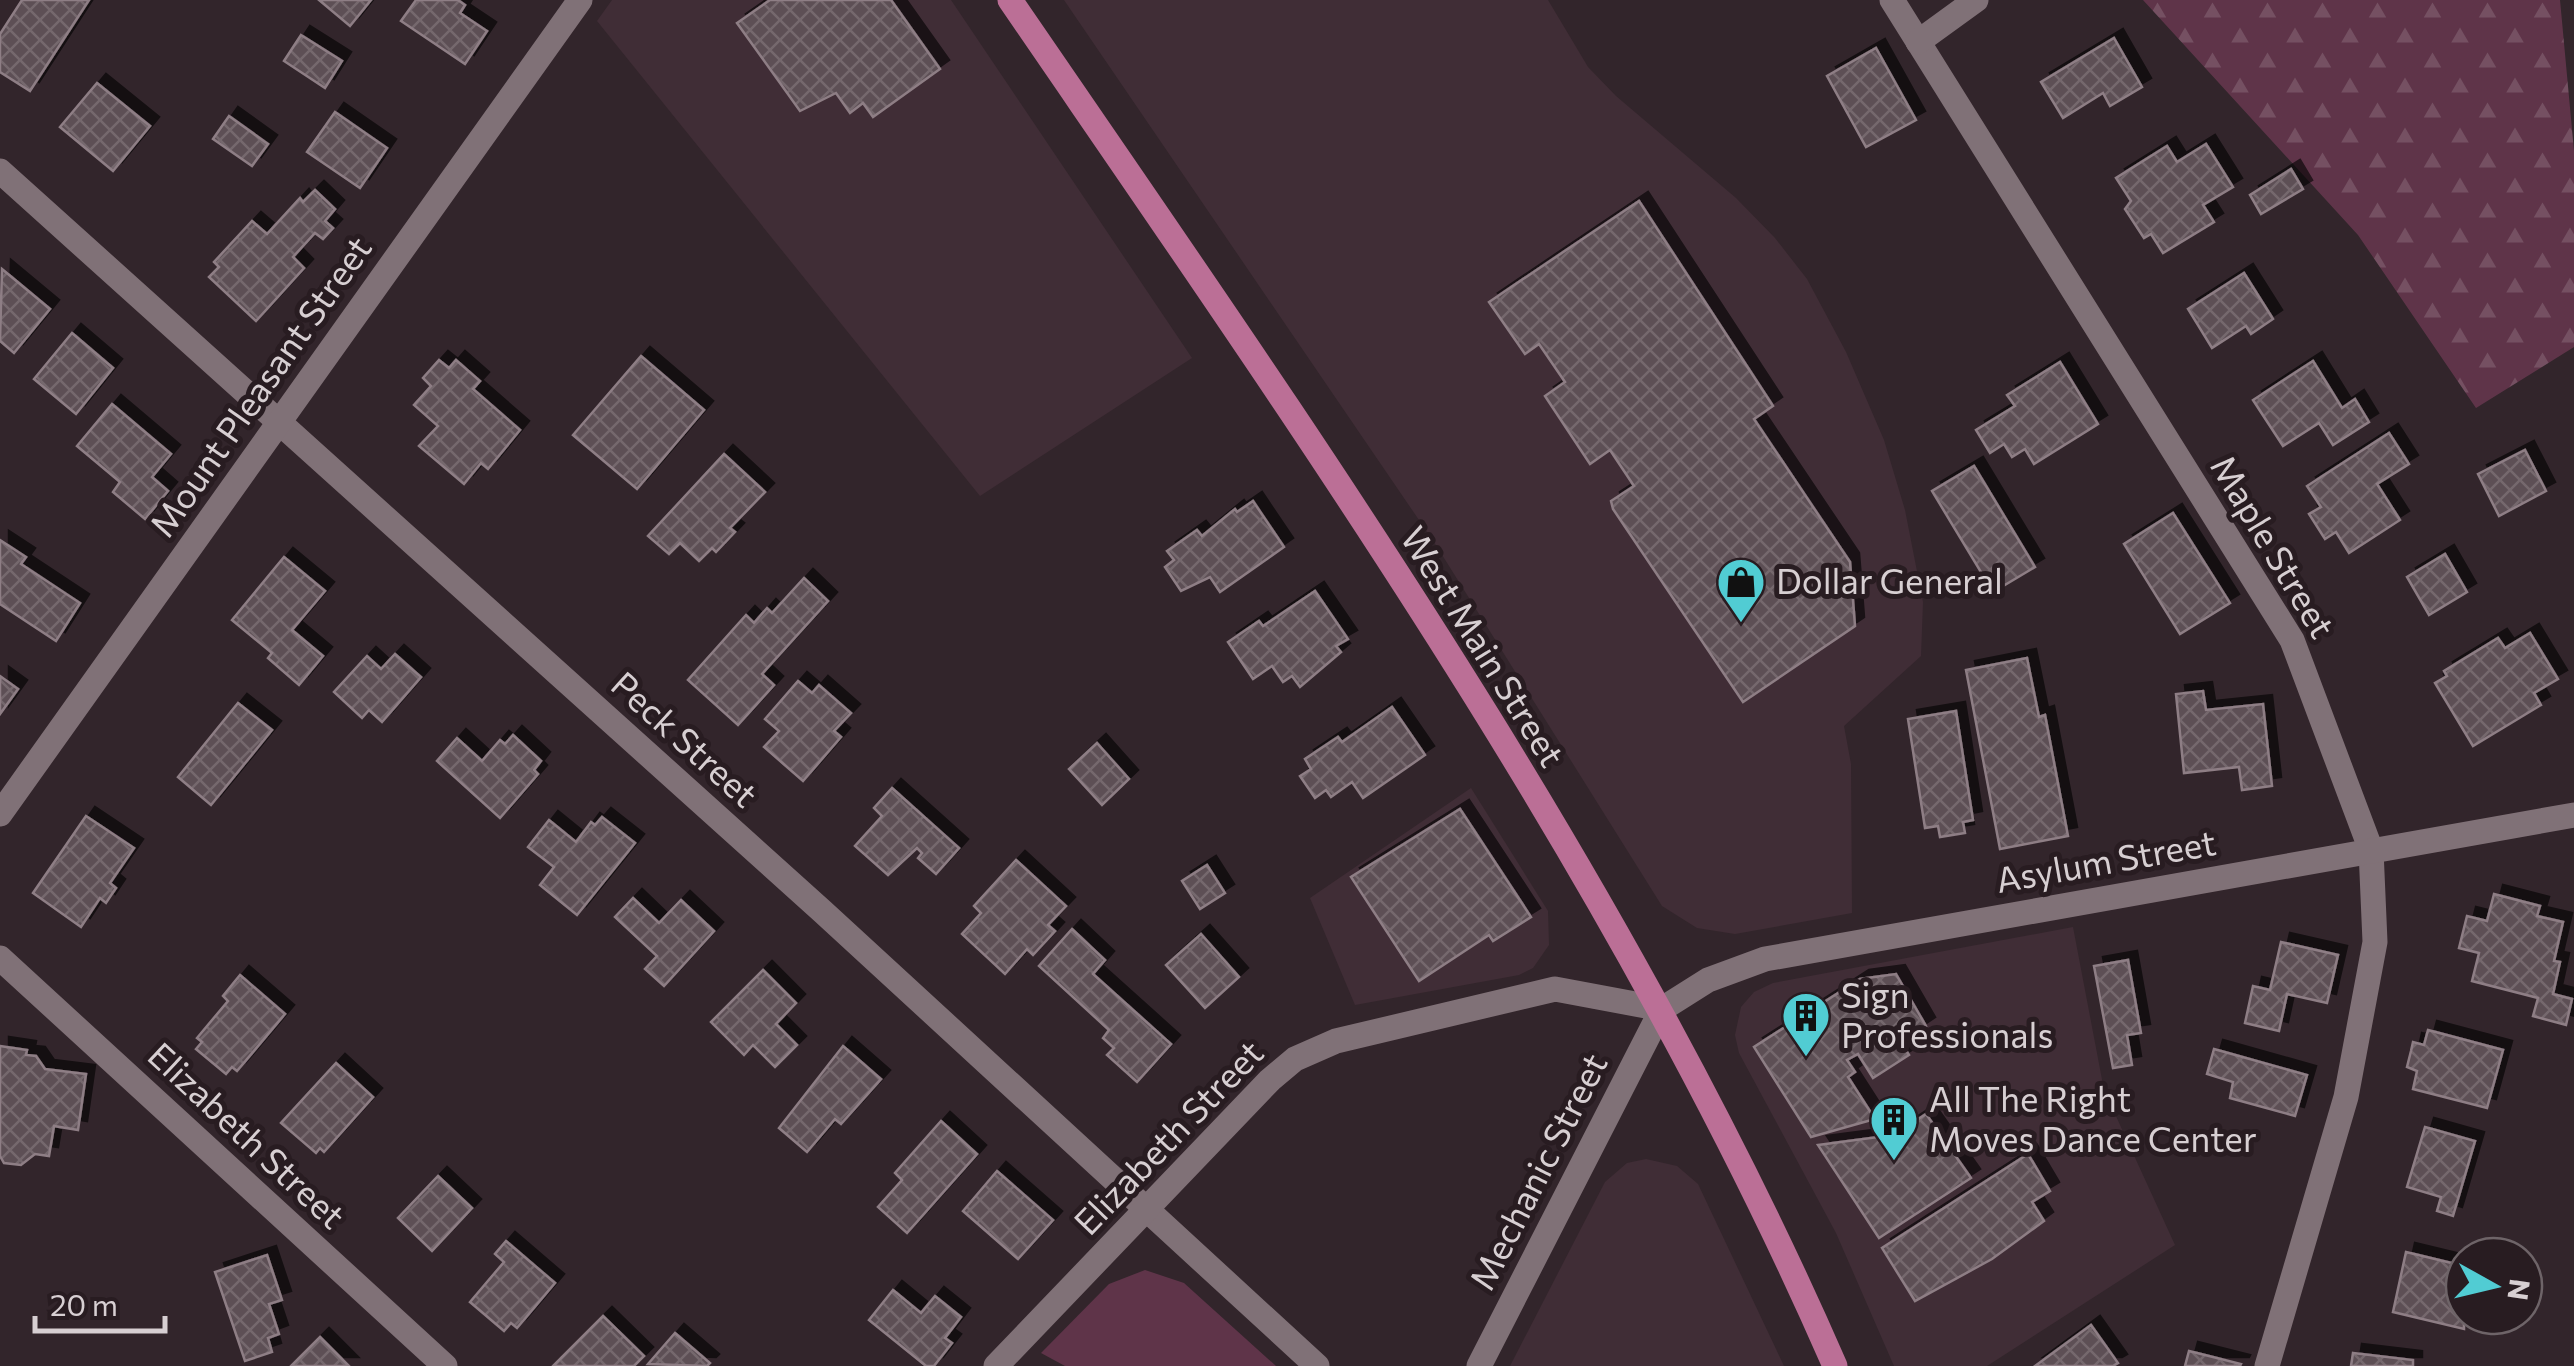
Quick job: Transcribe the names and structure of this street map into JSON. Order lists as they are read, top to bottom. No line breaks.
{"streets":{"main road":["West Main Street"],"street":["Mount Pleasant Street","Maple Street","Peck Street","Asylum Street","Elizabeth Street","Mechanic Street"]},"crossings":[["Mount Pleasant Street","Peck Street"],["Maple Street","Asylum Street"],["West Main Street","Asylum Street"],["West Main Street","Elizabeth Street"],["West Main Street","Mechanic Street"],["Peck Street","Elizabeth Street"],["Asylum Street","Elizabeth Street"],["Asylum Street","Mechanic Street"],["Elizabeth Street","Mechanic Street"]],"places":{"shop":["Dollar General"],"building":["Sign Professionals","All The Right Moves Dance Center"]},"scale_bar":"20 m","north":"right"}
